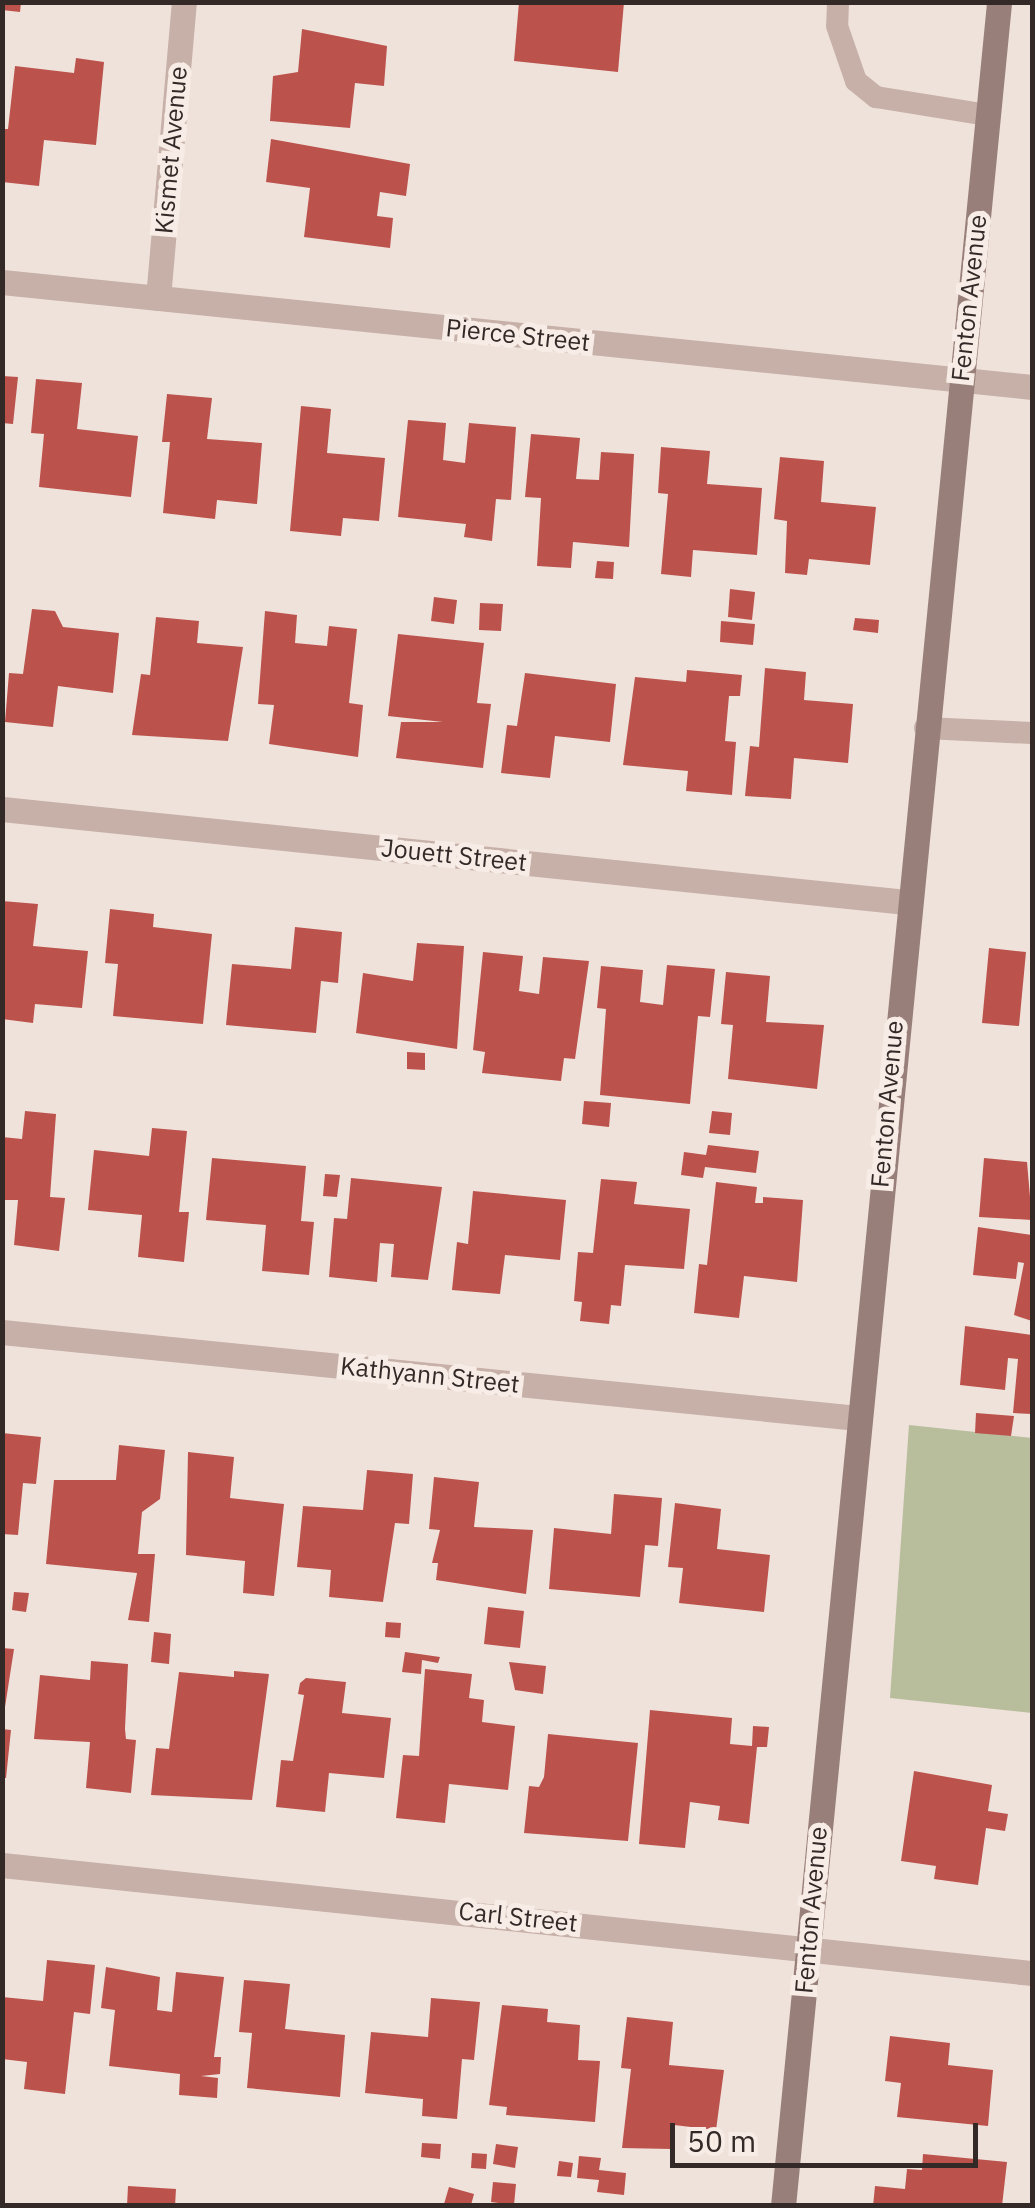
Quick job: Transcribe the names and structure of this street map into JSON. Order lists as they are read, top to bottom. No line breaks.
{"streets":{"street":["Kismet Avenue","Fenton Avenue","Pierce Street","Jouett Street","Kathyann Street","Carl Street"]},"crossings":[["Kismet Avenue","Pierce Street"],["Fenton Avenue","Pierce Street"],["Fenton Avenue","Jouett Street"],["Fenton Avenue","Kathyann Street"],["Fenton Avenue","Carl Street"]],"scale_bar":"50 m"}
